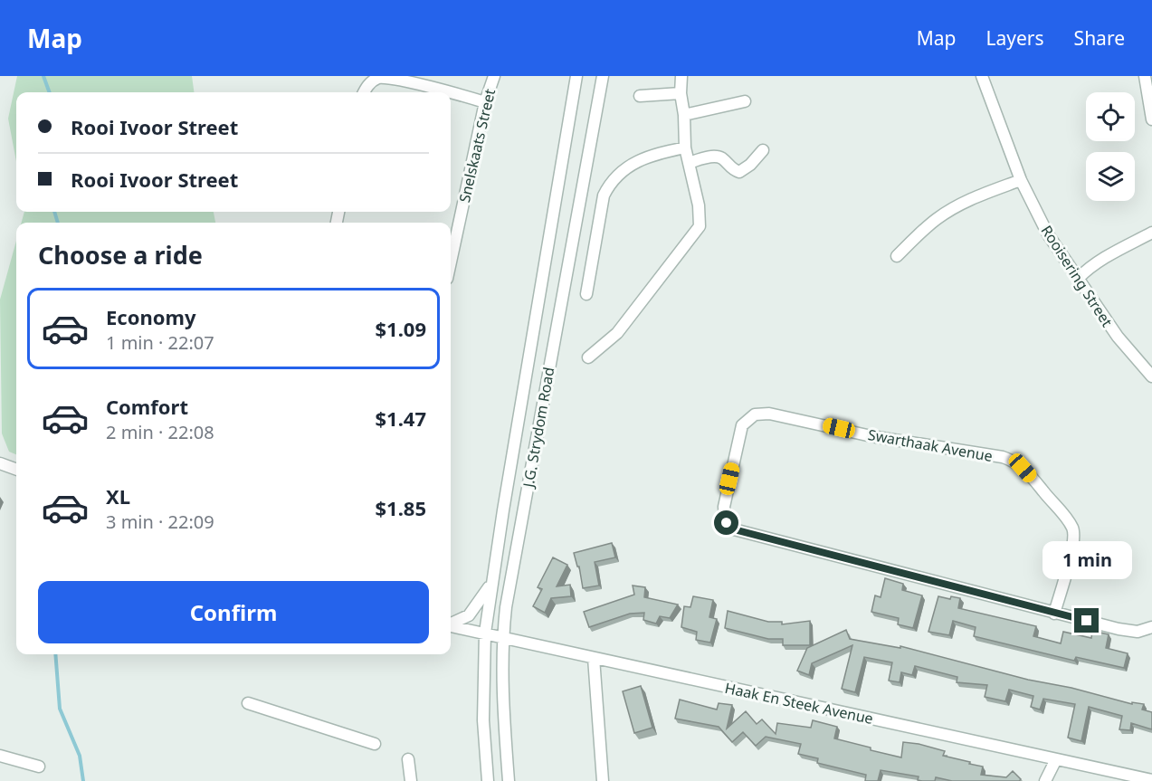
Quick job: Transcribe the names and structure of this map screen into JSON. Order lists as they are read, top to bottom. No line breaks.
{"streets":{"street":["Snelskaats Street","Rooisering Street","J.G. Strydom Road","Swarthaak Avenue","Haak En Steek Avenue"]},"crossings":[["J.G. Strydom Road","Haak En Steek Avenue"]],"page":{"header":"Map","nav":["Map","Layers","Share"],"banner":["Rooi Ivoor Street","Rooi Ivoor Street"],"heading":"Choose a ride","list":[{"name":"Economy","note":"1 min · 22:07","value":"$1.09"},{"name":"Comfort","note":"2 min · 22:08","value":"$1.47"},{"name":"XL","note":"3 min · 22:09","value":"$1.85"}],"bubble":"1 min","buttons":"Confirm"}}
